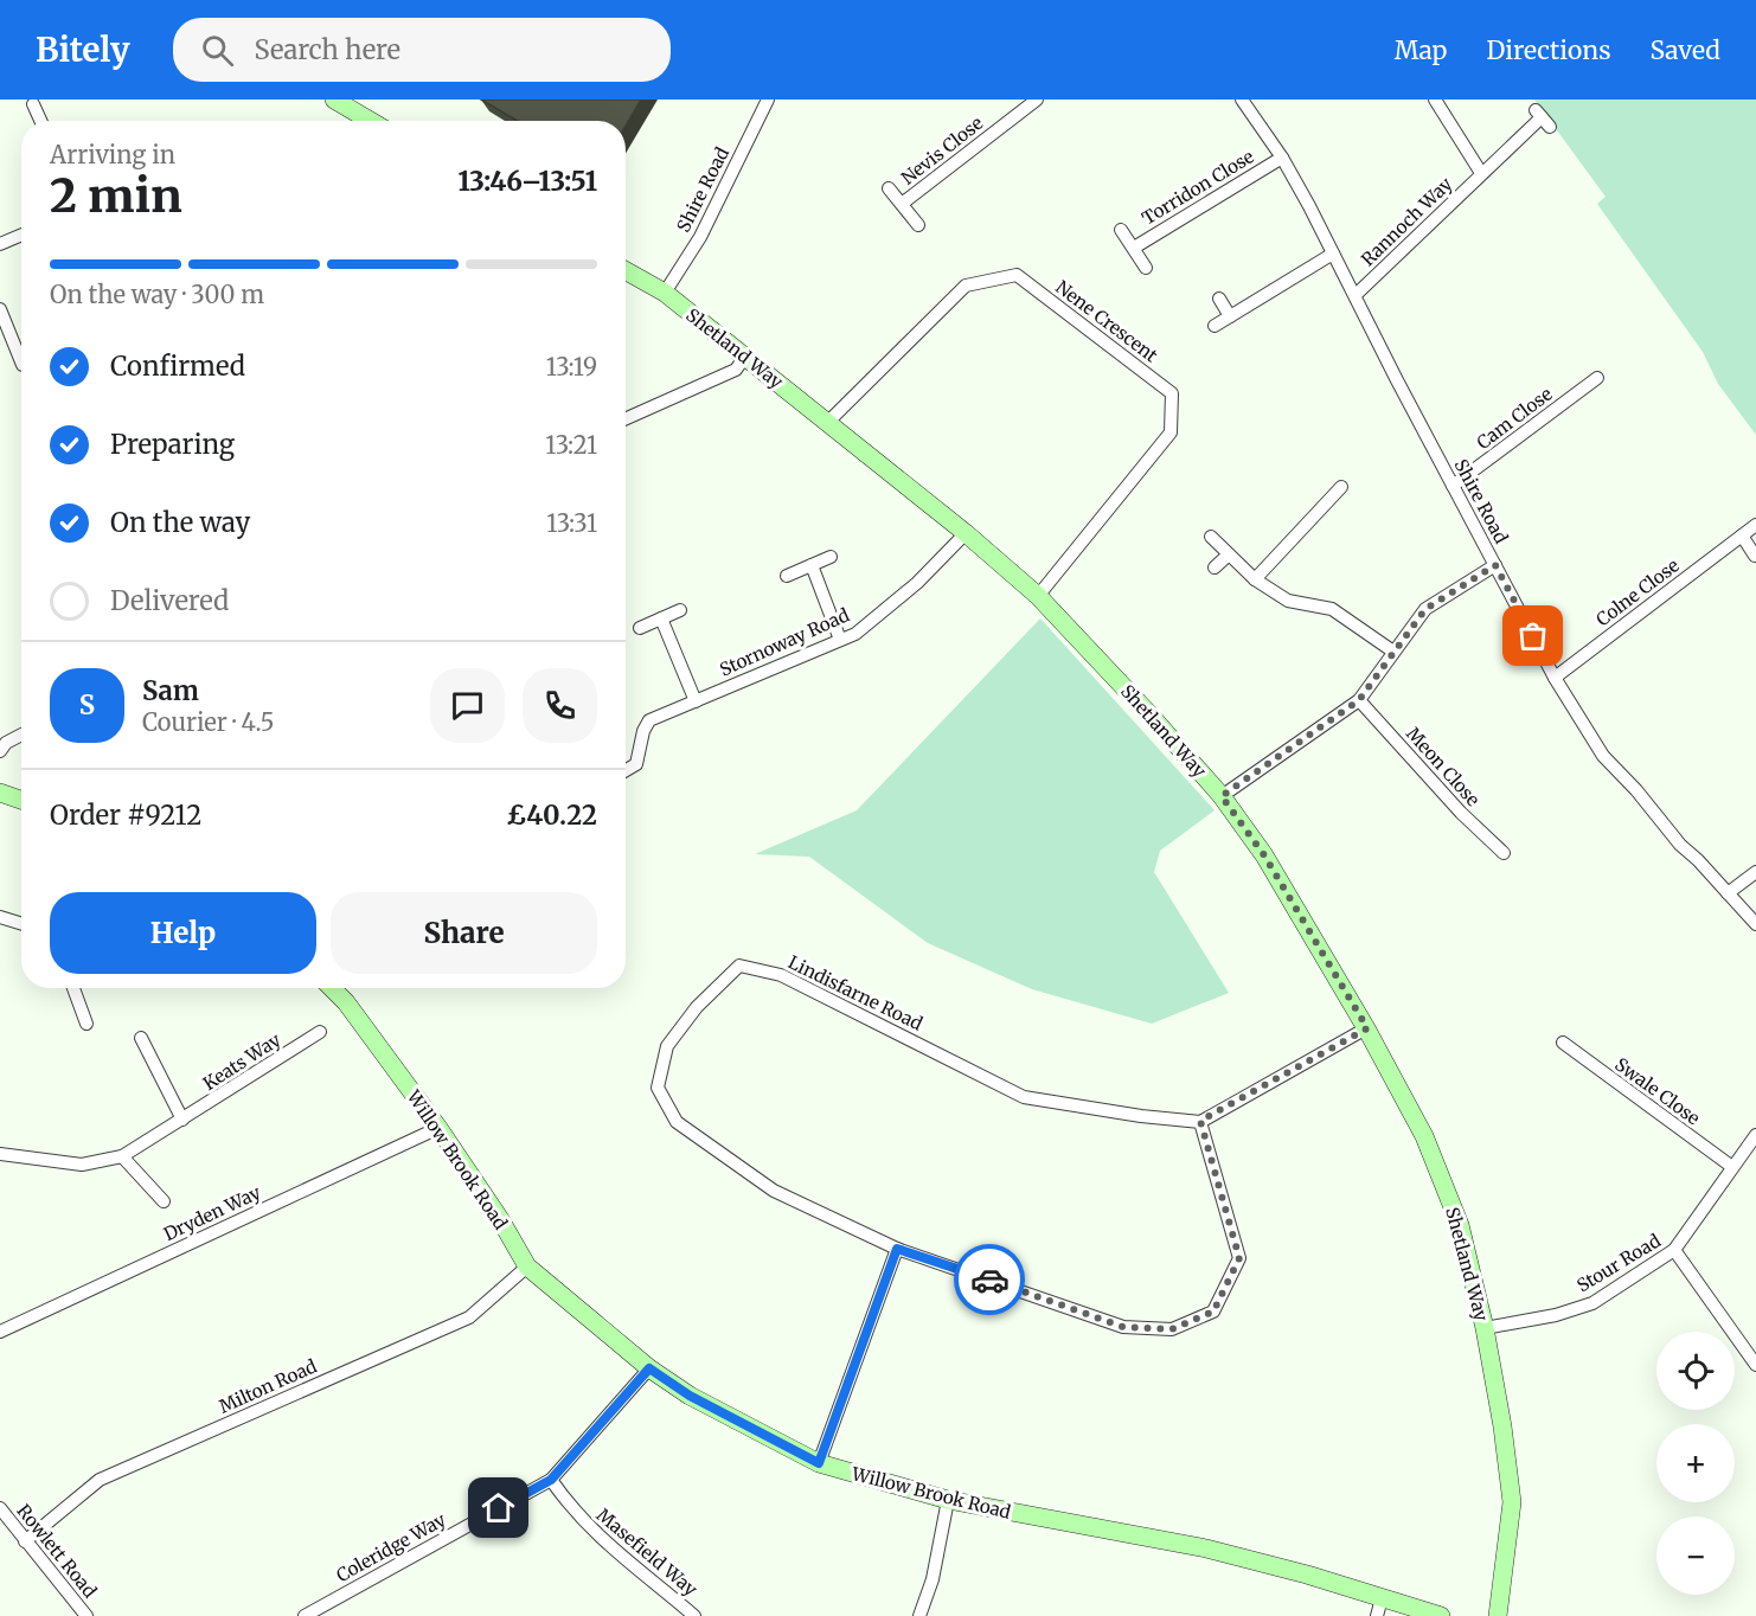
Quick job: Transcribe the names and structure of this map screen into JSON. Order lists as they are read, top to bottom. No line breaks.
{"streets":{"street":["Nevis Close","Torridon Close","Shire Road","Rannoch Way","Nene Crescent","Shetland Way","Cam Close","Colne Close","Stornoway Road","Meon Close","Lindisfarne Road","Keats Way","Swale Close","Willow Brook Road","Dryden Way","Stour Road","Milton Road","Coleridge Way","Rowlett Road","Masefield Way"]},"crossings":[["Torridon Close","Shire Road"],["Shire Road","Rannoch Way"],["Shire Road","Shetland Way"],["Shire Road","Cam Close"],["Shire Road","Colne Close"],["Nene Crescent","Shetland Way"],["Shetland Way","Stornoway Road"],["Shetland Way","Stour Road"],["Swale Close","Stour Road"],["Willow Brook Road","Dryden Way"],["Willow Brook Road","Milton Road"],["Willow Brook Road","Coleridge Way"],["Milton Road","Rowlett Road"],["Coleridge Way","Masefield Way"]],"page":{"header":"Bitely","search":"Search here","nav":["Map","Directions","Saved"],"heading":["2 min","Arriving in","13:46–13:51"],"panel":["Sam","Courier · 4.5","Order #9212","£40.22"],"bar":"On the way · 300 m","list":[["Confirmed","13:19"],["Preparing","13:21"],["On the way","13:31"],"Delivered"],"round":"S","buttons":["Help","Share"],"map_buttons":["+","−"]}}
